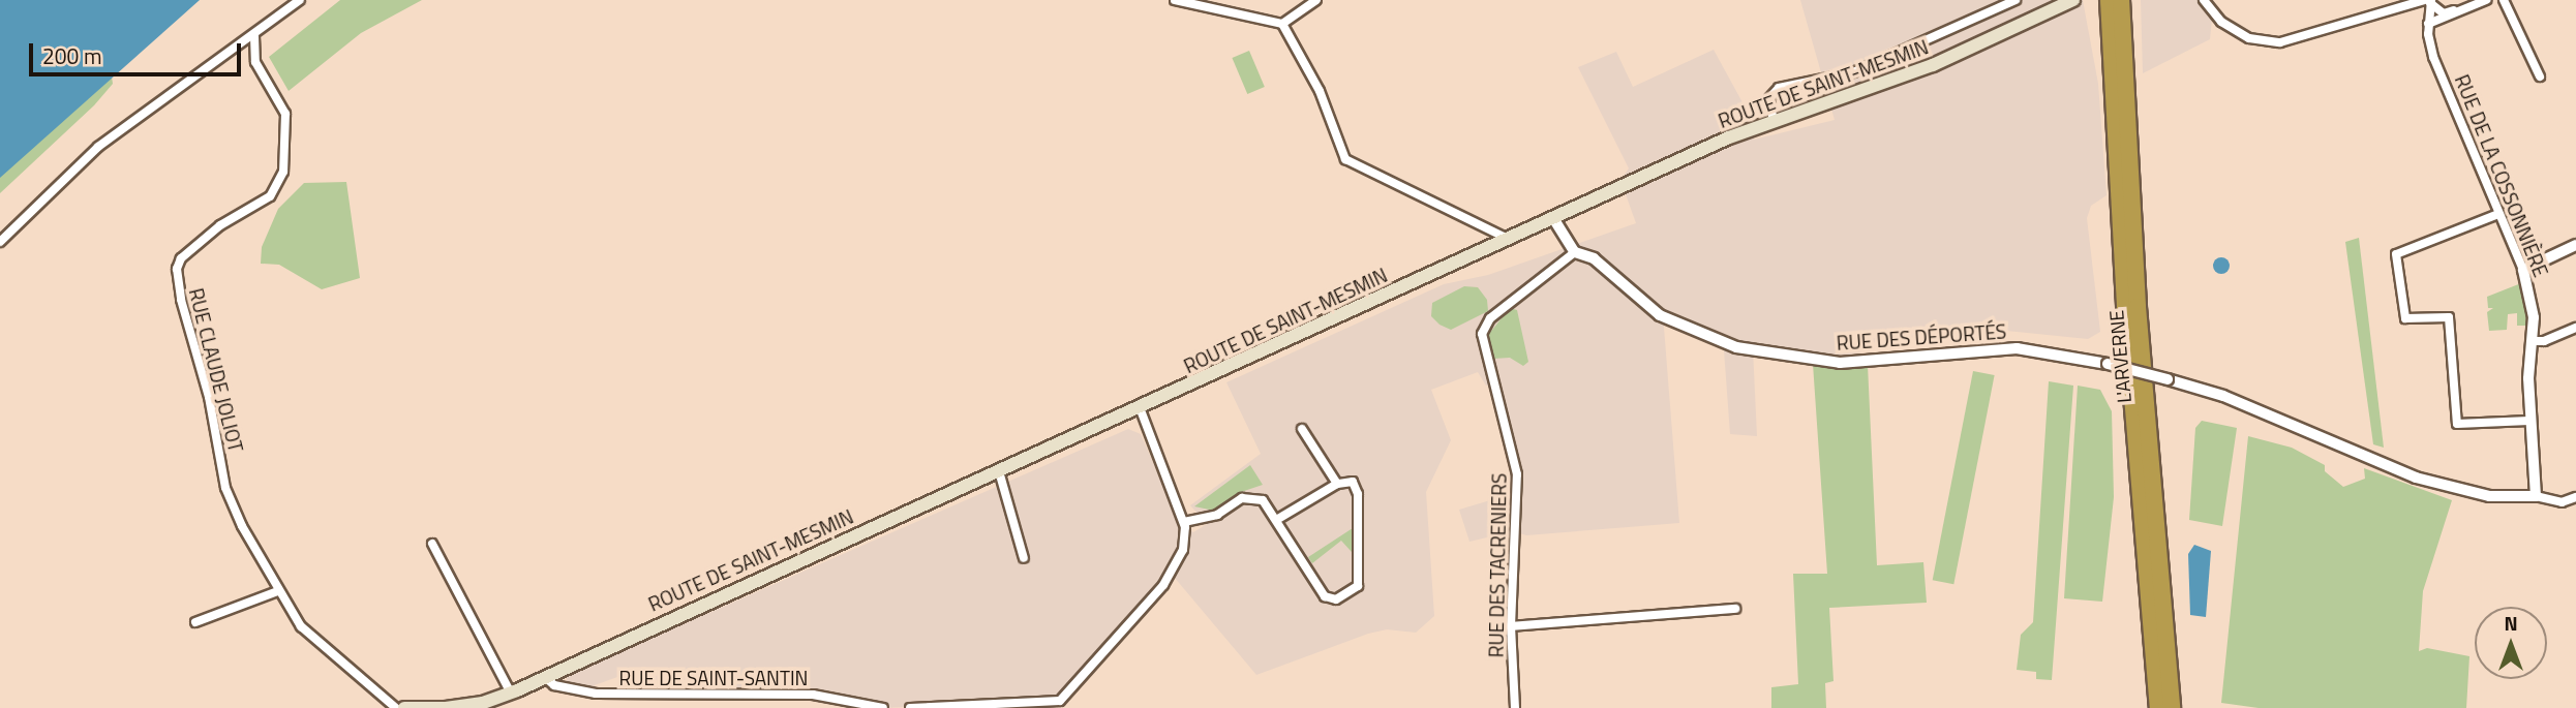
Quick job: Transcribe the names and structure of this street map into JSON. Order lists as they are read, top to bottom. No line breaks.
{"streets":{"highway":["L'ARVERNE"],"main road":["ROUTE DE SAINT-MESMIN"],"street":["RUE DE LA COSSONNIÈRE","RUE DES DÉPORTÉS","RUE CLAUDE JOLIOT","RUE DES TACRENIERS","RUE DE SAINT-SANTIN"]},"crossings":[["ROUTE DE SAINT-MESMIN","RUE DES DÉPORTÉS"],["ROUTE DE SAINT-MESMIN","RUE DE SAINT-SANTIN"],["RUE DE LA COSSONNIÈRE","RUE DES DÉPORTÉS"],["RUE DES DÉPORTÉS","RUE DES TACRENIERS"]],"scale_bar":"200 m","north":"top"}
